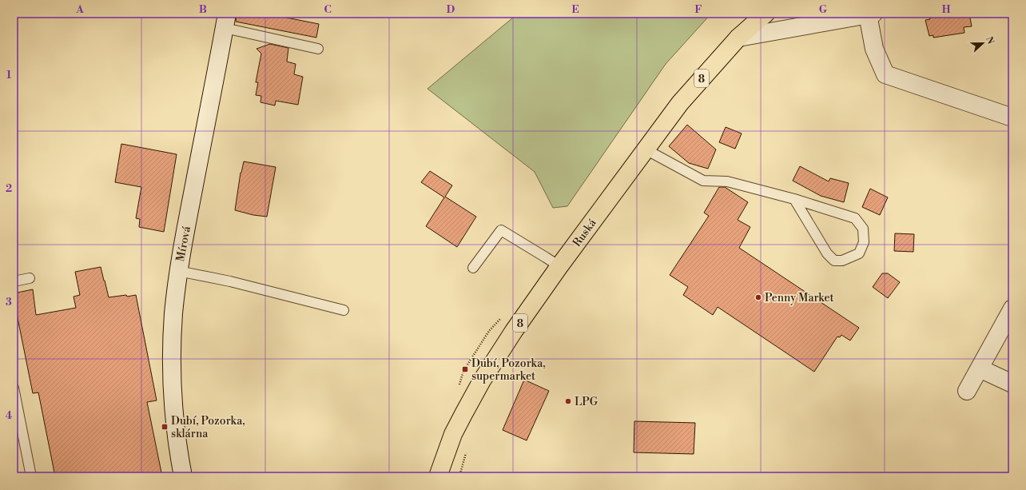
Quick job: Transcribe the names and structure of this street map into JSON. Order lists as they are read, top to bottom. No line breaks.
{"streets":{"main road":["8","Ruská"],"street":["Mírová"]},"places":{"other":["Penny Market","LPG"],"transit":["Dubí, Pozorka, supermarket","Dubí, Pozorka, sklárna"]},"north":"right","grid":{"columns":["A","B","C","D","E","F","G","H"],"rows":["1","2","3","4"]}}
